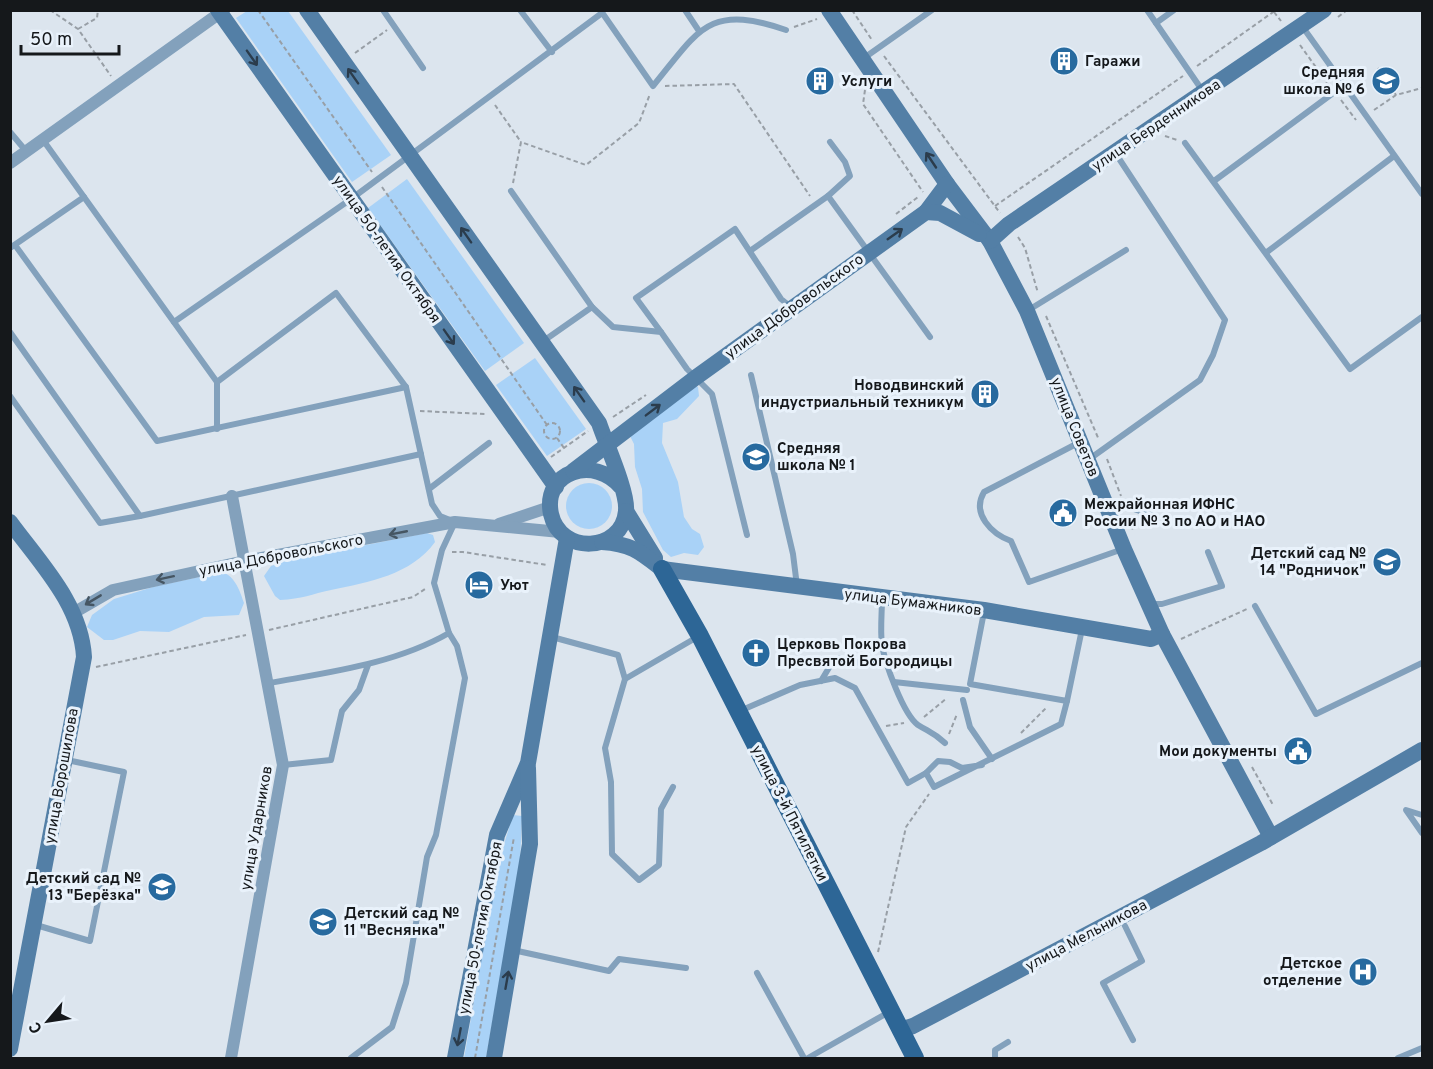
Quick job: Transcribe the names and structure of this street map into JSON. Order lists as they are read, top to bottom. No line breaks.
{"streets":{"main road":["улица Берденникова","улица 50-летия Октября","улица Добровольского","улица Советов","улица Бумажников","улица Ворошилова","улица 3-й Пятилетки","улица Мельникова"],"street":["улица Ударников"]},"crossings":[["улица Берденникова","улица Советов"],["улица 50-летия Октября","улица Добровольского"],["улица Добровольского","улица Советов"],["улица Добровольского","улица Ворошилова"],["улица Добровольского","улица Ударников"],["улица Советов","улица Бумажников"],["улица Советов","улица Мельникова"],["улица Бумажников","улица 3-й Пятилетки"],["улица 3-й Пятилетки","улица Мельникова"]],"places":{"building":["Гаражи","Услуги","Новодвинский индустриальный техникум"],"school or university":["Средняя школа № 6","Средняя школа № 1","Детский сад № 14 \"Родничок\"","Детский сад № 13 \"Берёзка\"","Детский сад № 11 \"Веснянка\""],"public building":["Межрайонная ИФНС России № 3 по АО и НАО","Мои документы"],"hotel":["Уют"],"church":["Церковь Покрова Пресвятой Богородицы"],"hospital":["Детское отделение"]},"scale_bar":"50 m","north":"bottom left"}
